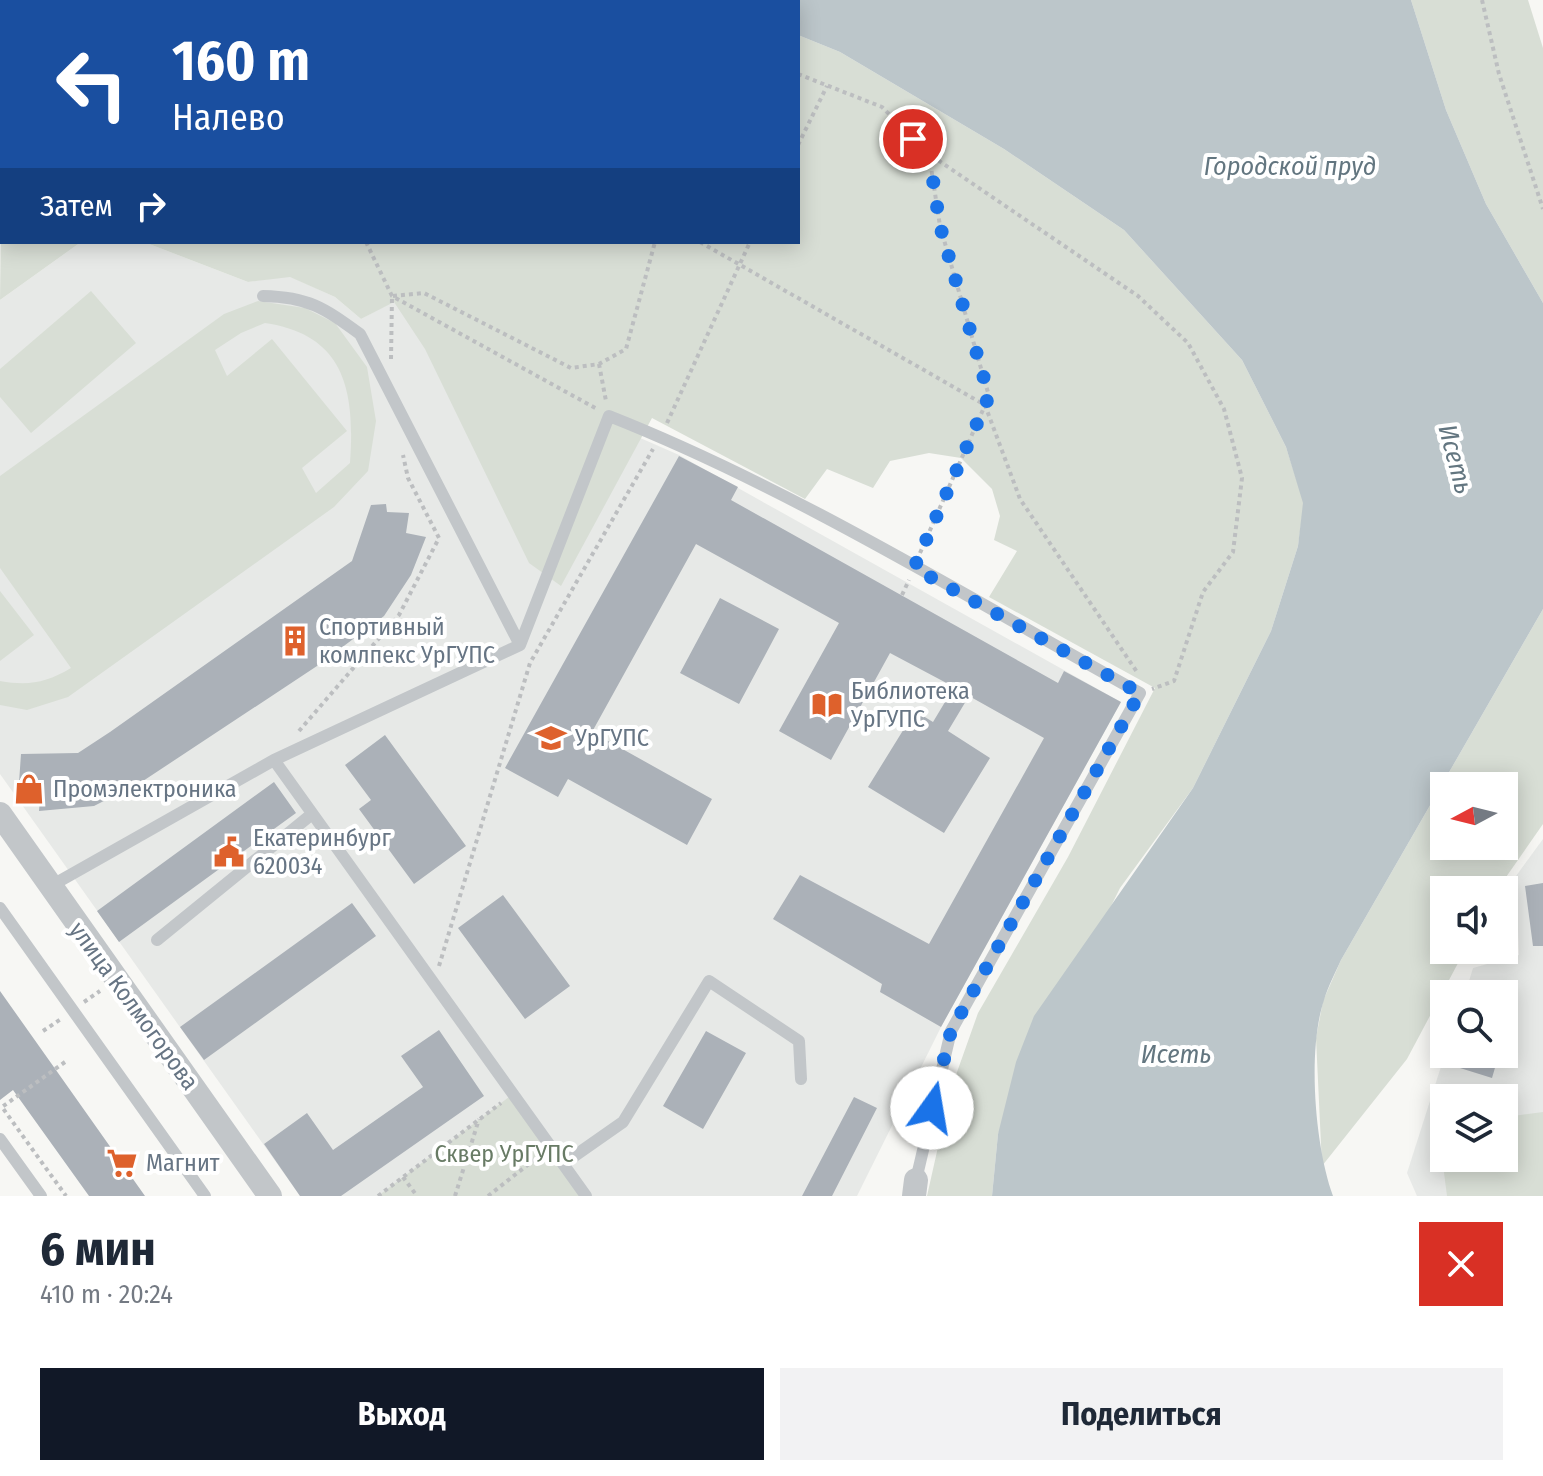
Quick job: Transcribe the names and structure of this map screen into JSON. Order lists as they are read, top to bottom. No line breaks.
{"streets":{"street":["улица Колмогорова"]},"water":["Городской пруд","Исеть"],"parks":["Сквер УрГУПС"],"places":{"building":["Спортивный комлпекс УрГУПС"],"library":["Библиотека УрГУПС"],"school or university":["УрГУПС"],"shop":["Промэлектроника"],"public building":["Екатеринбург 620034"],"supermarket":["Магнит"]},"north":"left","page":{"turn":["160 m","Налево"],"then":"Затем","heading":["6 мин","410 m · 20:24"],"buttons":["Выход","Поделиться"]}}
